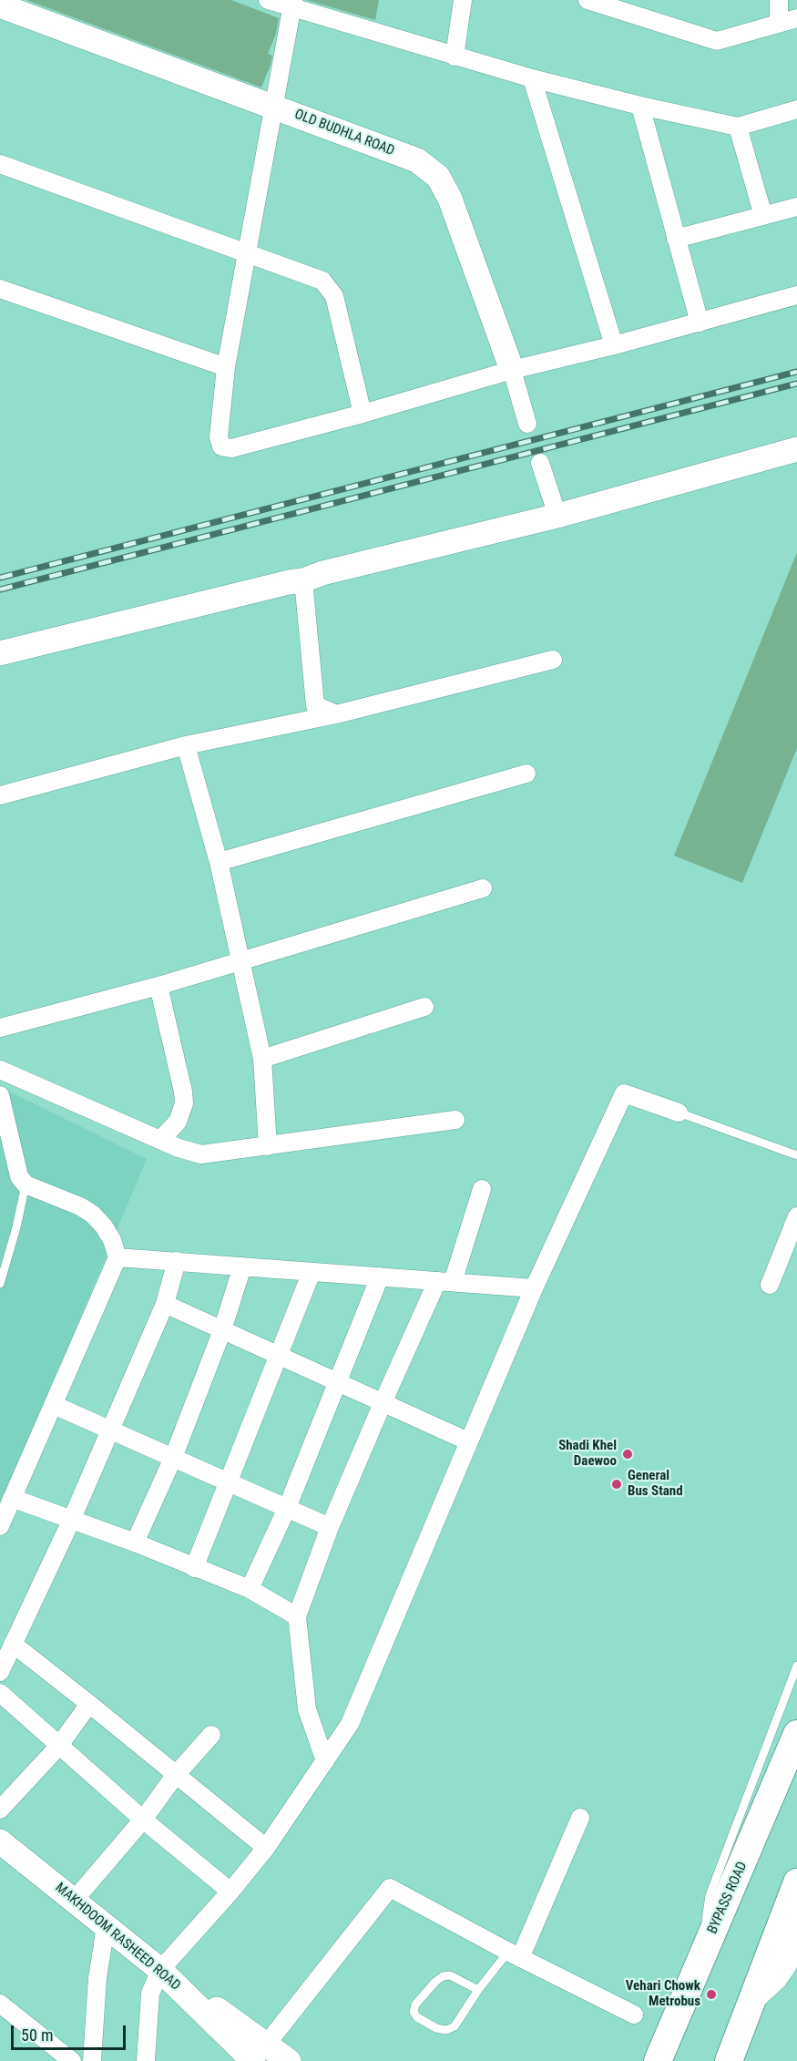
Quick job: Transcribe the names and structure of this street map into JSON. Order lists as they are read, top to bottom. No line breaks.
{"streets":{"main road":["BYPASS ROAD"],"street":["OLD BUDHLA ROAD","MAKHDOOM RASHEED ROAD"]},"places":["Shadi Khel Daewoo","General Bus Stand","Vehari Chowk Metrobus"],"scale_bar":"50 m"}
